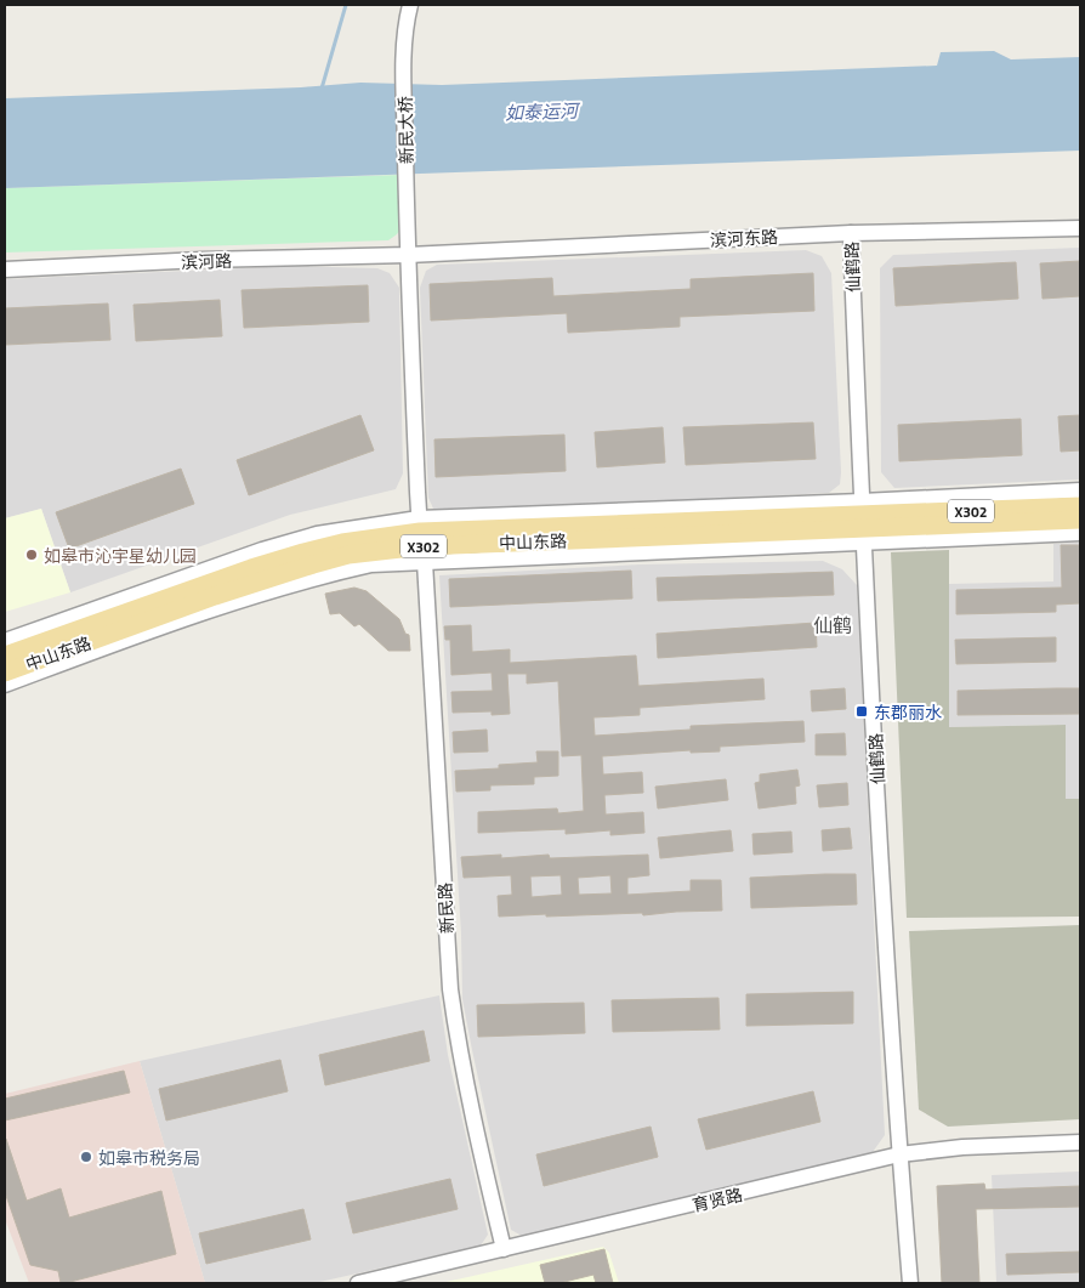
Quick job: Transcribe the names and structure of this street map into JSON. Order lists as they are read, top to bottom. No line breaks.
{"streets":{"main road":["X302","中山东路"],"street":["新民大桥","滨河东路","滨河路","仙鹤路","新民路","育贤路"]},"crossings":[["新民大桥","滨河东路"],["新民大桥","滨河路"],["新民大桥","新民路"],["滨河东路","滨河路"],["滨河东路","仙鹤路"],["滨河东路","新民路"],["滨河路","新民路"],["仙鹤路","中山东路"],["仙鹤路","育贤路"],["中山东路","新民路"],["新民路","育贤路"]],"districts":["仙鹤"],"water":["如泰运河"],"places":{"other":["如皋市沁宇星幼儿园","如皋市税务局"],"transit":["东郡丽水"]}}
